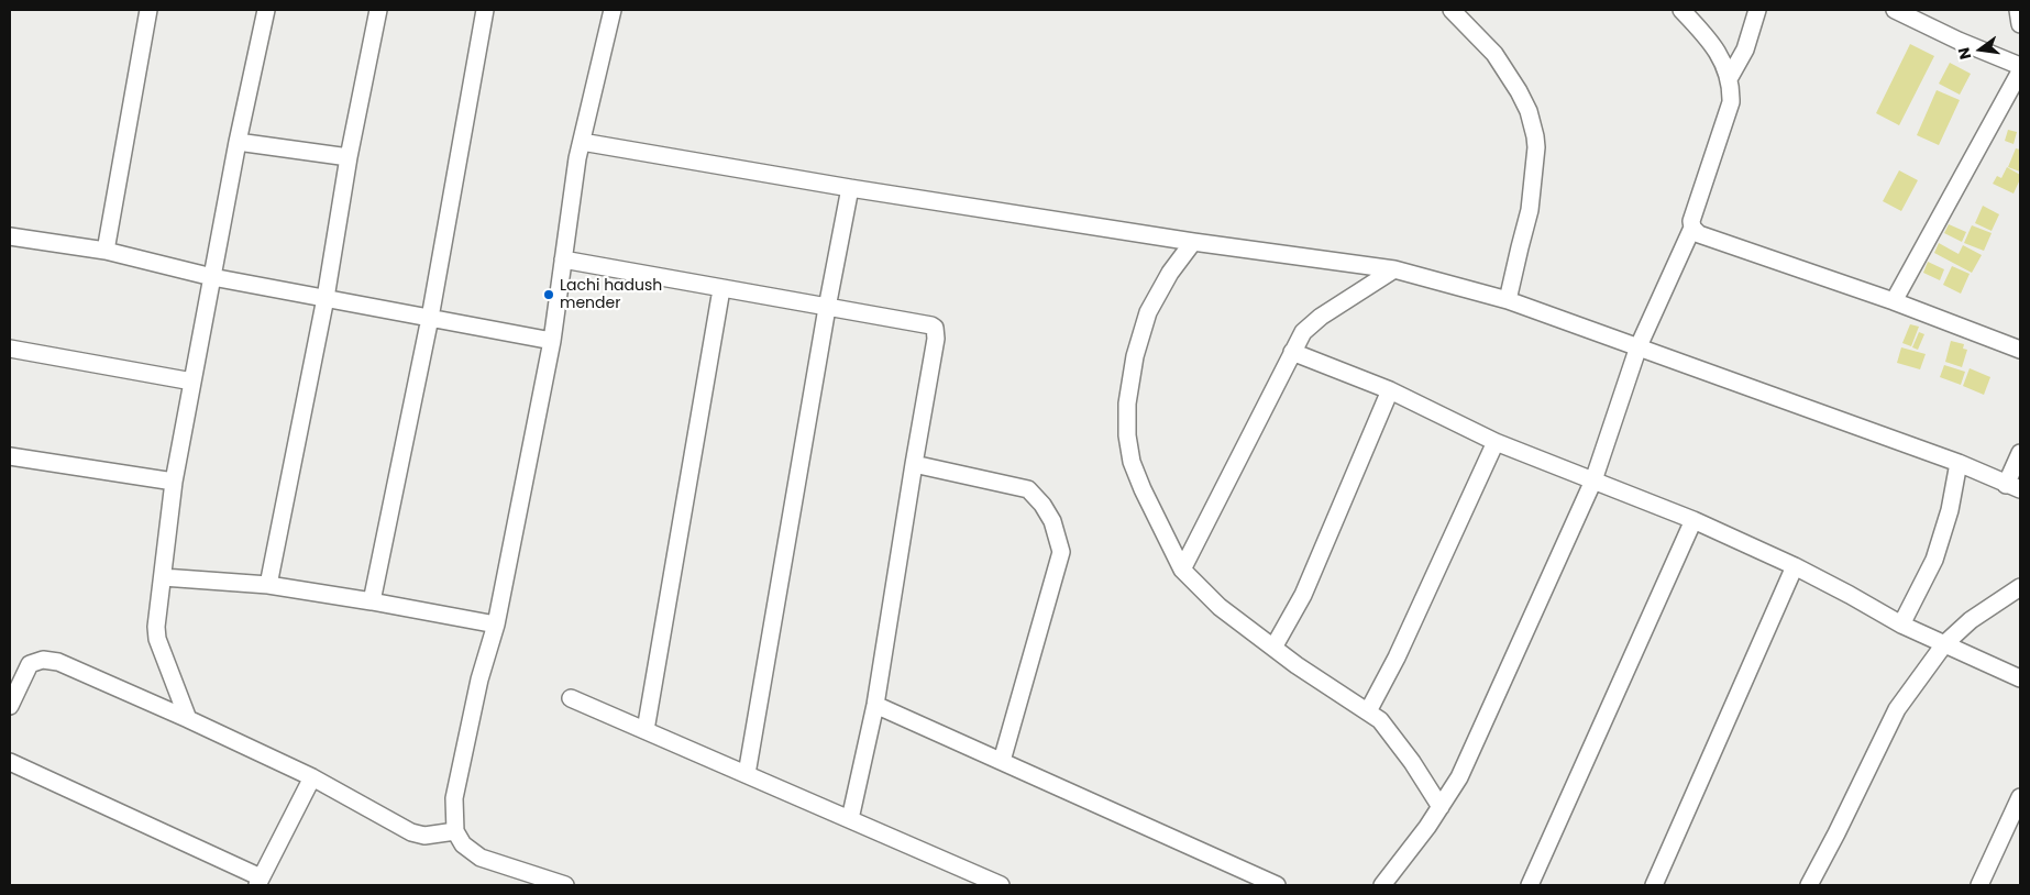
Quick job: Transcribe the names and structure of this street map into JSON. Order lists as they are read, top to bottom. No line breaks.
{"places":["Lachi hadush mender"],"north":"left"}
